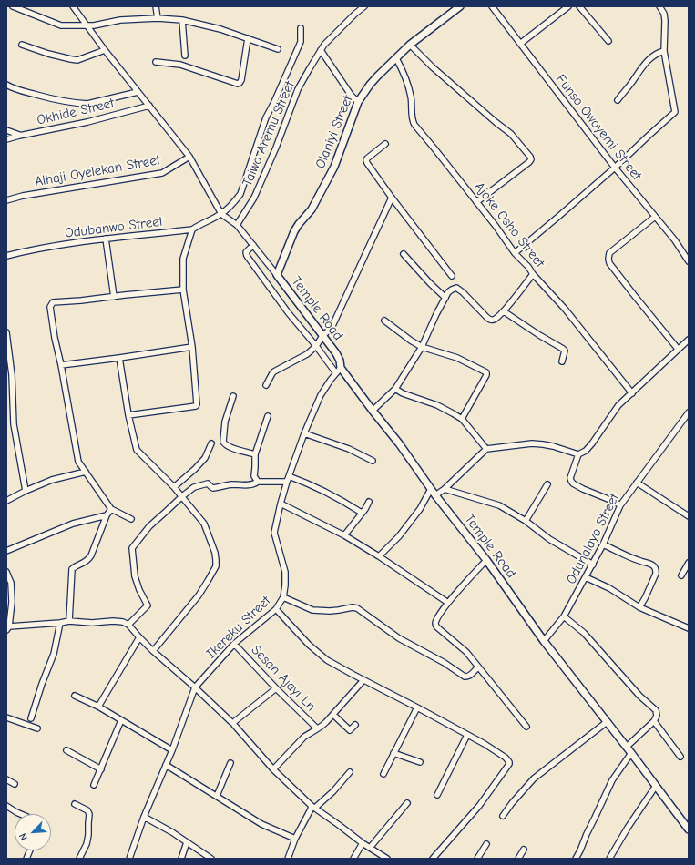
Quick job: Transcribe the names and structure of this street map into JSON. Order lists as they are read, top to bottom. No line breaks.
{"streets":{"street":["Okhide Street","Funso Owoyemi Street","Olaniyi Street","Taiwo Aremu Street","Alhaji Oyelekan Street","Ajoke Osho Street","Odubanwo Street","Temple Road","Odunalayo Street","Ikereku Street","Sesan Ajayi Ln"]},"crossings":[["Olaniyi Street","Ajoke Osho Street"],["Olaniyi Street","Temple Road"],["Temple Road","Odunalayo Street"],["Temple Road","Ikereku Street"],["Ikereku Street","Sesan Ajayi Ln"]],"north":"bottom left"}
